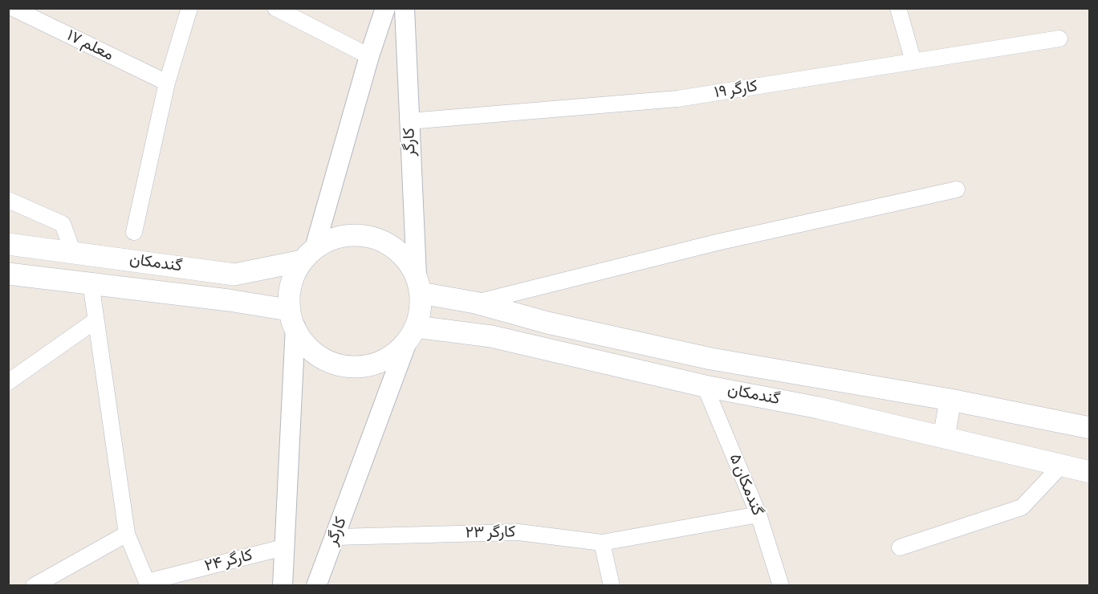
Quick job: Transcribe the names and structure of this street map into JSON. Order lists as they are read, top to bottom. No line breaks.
{"streets":{"main road":["گندمکان"],"street":["معلم ۱۷","کارگر ۱۹","کارگر","گندمکان ۵","کارگر ۲۳","کارگر ۲۴"]},"crossings":[["کارگر ۱۹","کارگر"],["کارگر","گندمکان"],["کارگر","کارگر ۲۳"],["گندمکان","گندمکان ۵"],["گندمکان ۵","کارگر ۲۳"]]}
